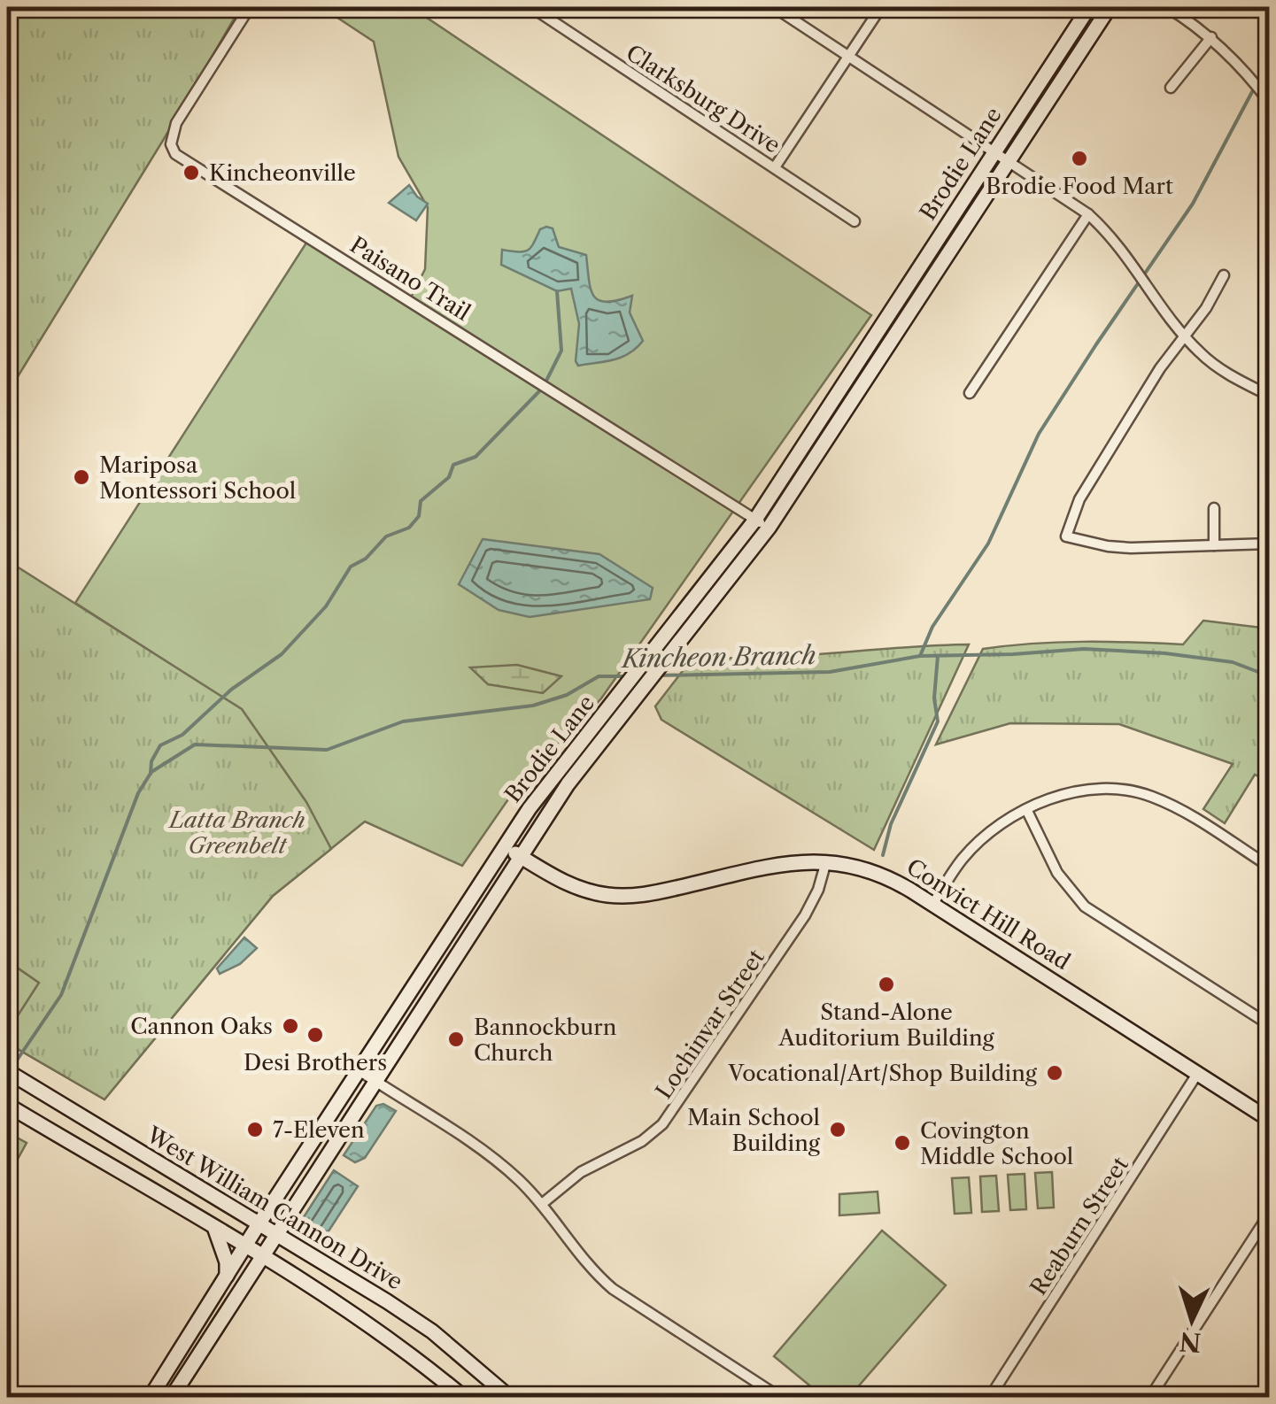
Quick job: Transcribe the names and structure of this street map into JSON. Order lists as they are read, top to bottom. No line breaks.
{"streets":{"main road":["Brodie Lane","Convict Hill Road","West William Cannon Drive"],"street":["Clarksburg Drive","Paisano Trail","Lochinvar Street","Reaburn Street"]},"crossings":[["Brodie Lane","Paisano Trail"],["Brodie Lane","Convict Hill Road"],["Brodie Lane","West William Cannon Drive"],["Convict Hill Road","Lochinvar Street"],["Convict Hill Road","Reaburn Street"]],"water":["Kincheon Branch"],"parks":["Latta Branch Greenbelt"],"places":["Brodie Food Mart","Kincheonville","Mariposa Montessori School","Stand-Alone Auditorium Building","Cannon Oaks","Desi Brothers","Bannockburn Church","Vocational/Art/Shop Building","7-Eleven","Main School Building","Covington Middle School"],"north":"bottom"}
